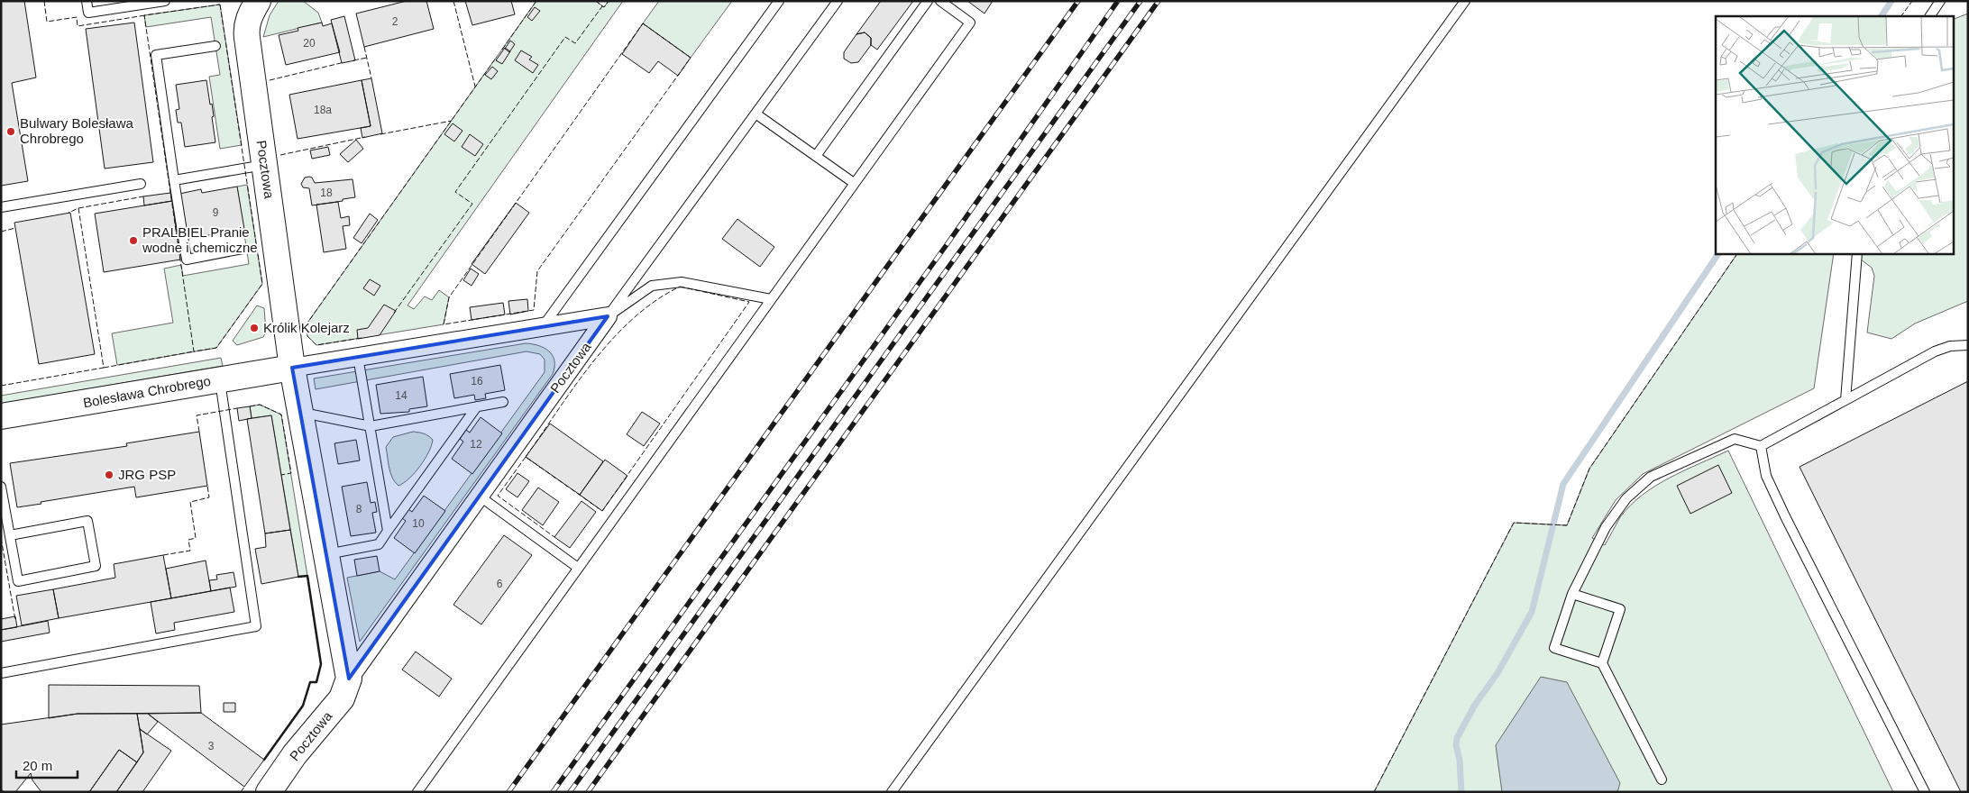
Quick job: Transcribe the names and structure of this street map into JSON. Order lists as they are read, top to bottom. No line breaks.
{"streets":{"street":["Pocztowa","Bolesława Chrobrego"]},"crossings":[["Pocztowa","Bolesława Chrobrego"]],"places":["Bulwary Bolesława Chrobrego","PRALBIEL Pranie wodne i chemiczne","Królik Kolejarz","JRG PSP"],"house_numbers":["2","20","18a","18","9","16","14","12","8","10","6","3"],"scale_bar":"20 m"}
